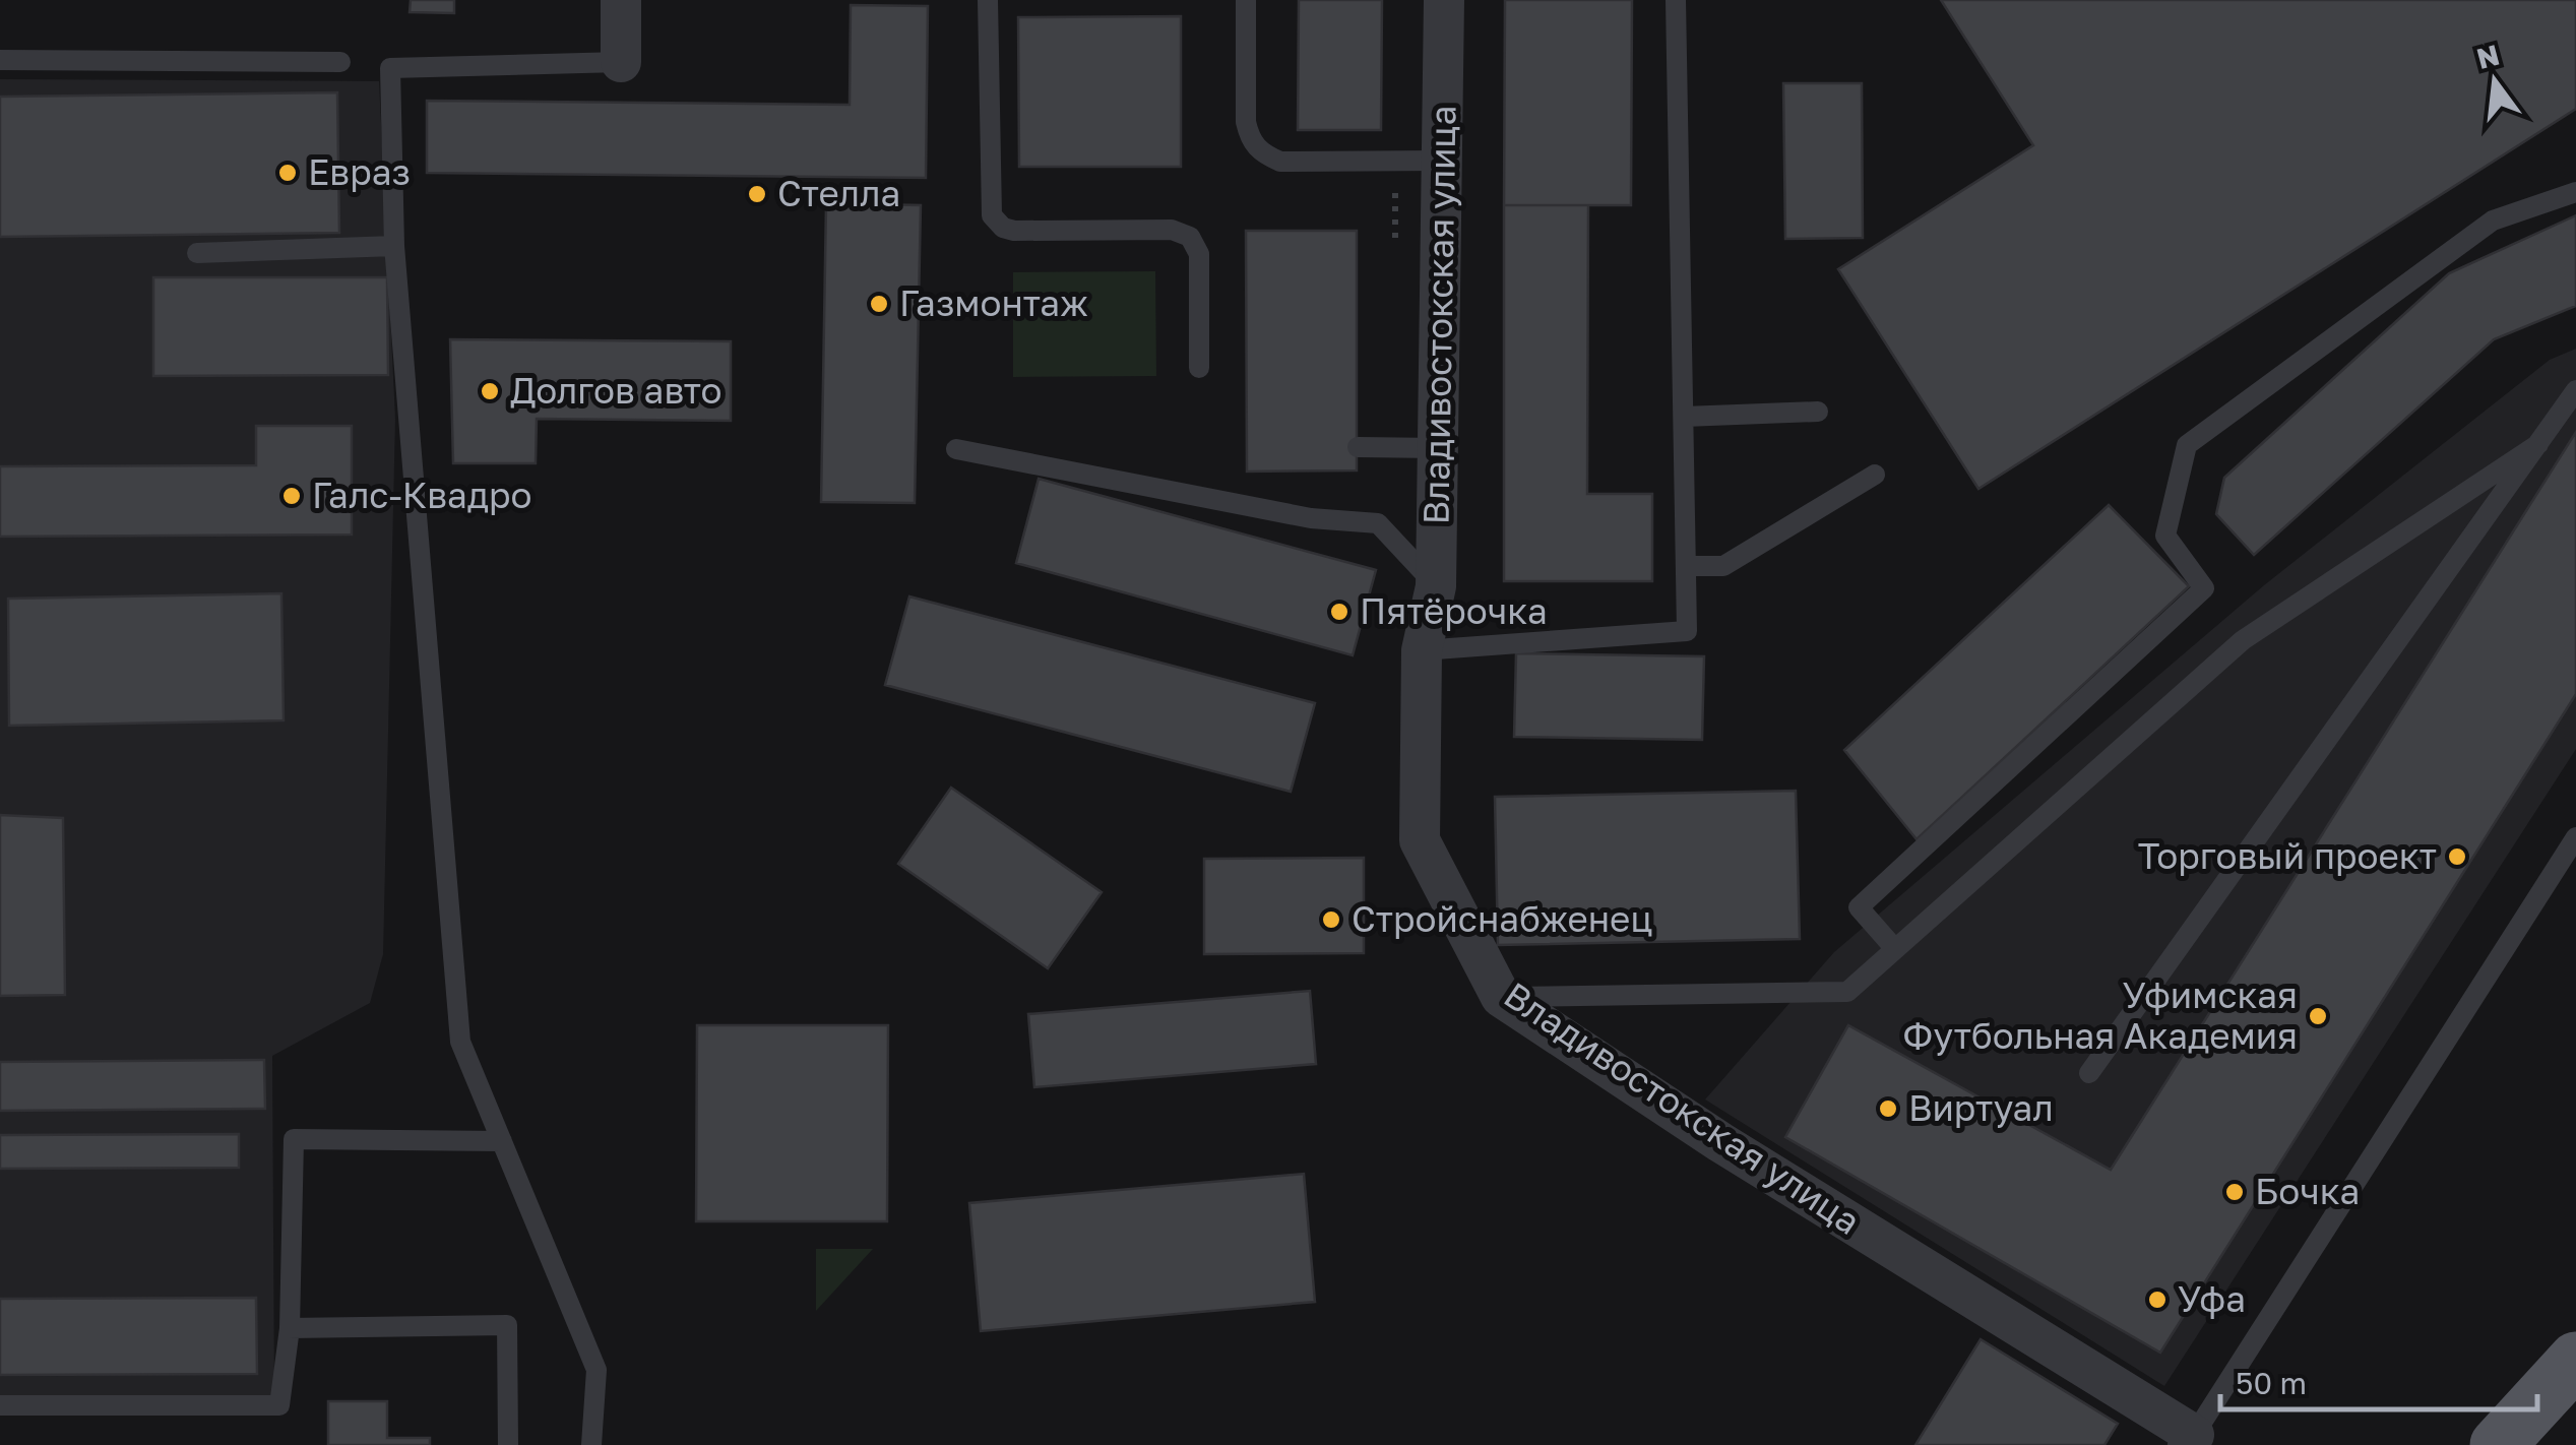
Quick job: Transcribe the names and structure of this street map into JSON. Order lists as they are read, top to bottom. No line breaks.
{"streets":{"street":["Владивостокская улица"]},"places":["Евраз","Стелла","Газмонтаж","Долгов авто","Галс-Квадро","Пятёрочка","Торговый проект","Стройснабженец","Уфимская Футбольная Академия","Виртуал","Бочка","Уфа"],"scale_bar":"50 m","north":"top"}
